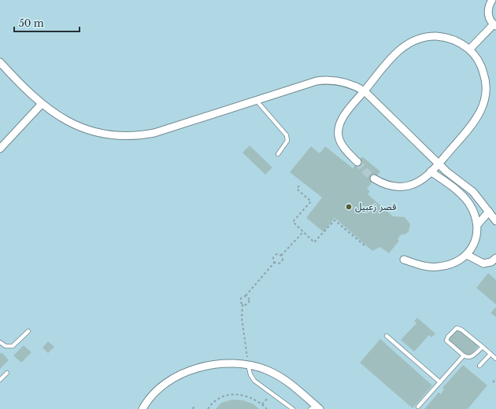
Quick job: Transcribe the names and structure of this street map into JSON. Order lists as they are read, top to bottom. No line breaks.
{"places":["قصر زعبيل"],"scale_bar":"50 m"}
